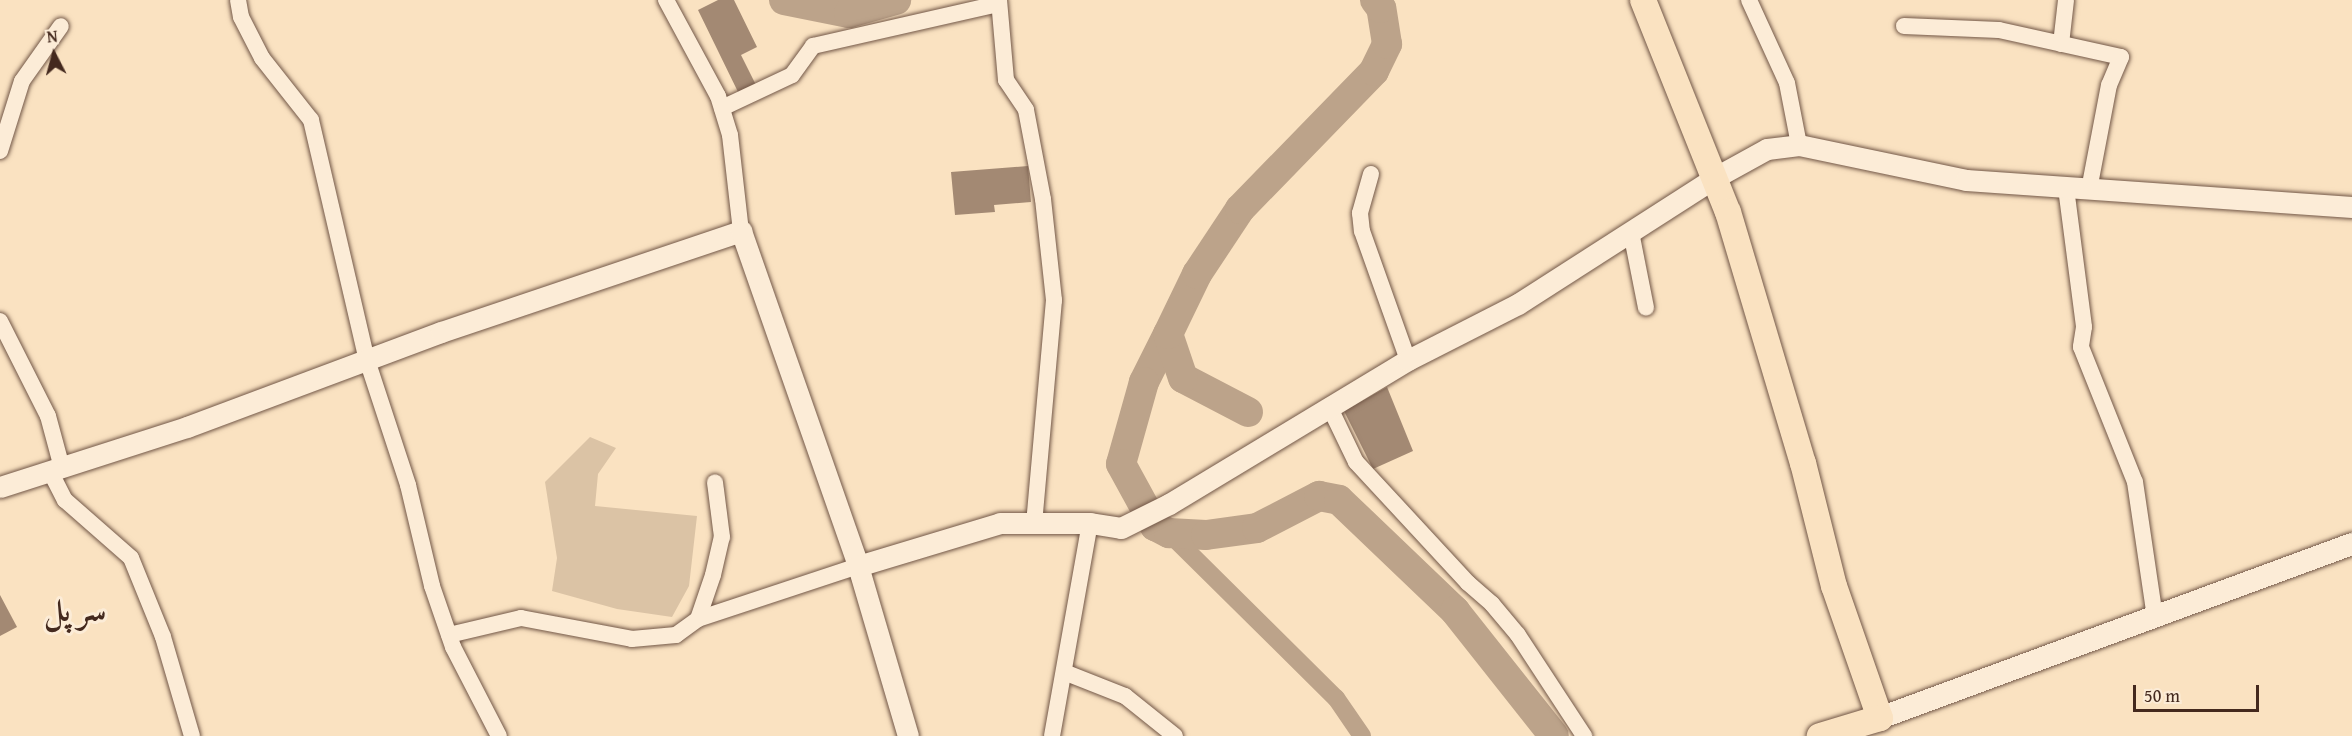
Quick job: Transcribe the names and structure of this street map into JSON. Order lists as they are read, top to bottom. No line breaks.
{"districts":["سر پل"],"scale_bar":"50 m","north":"top"}
